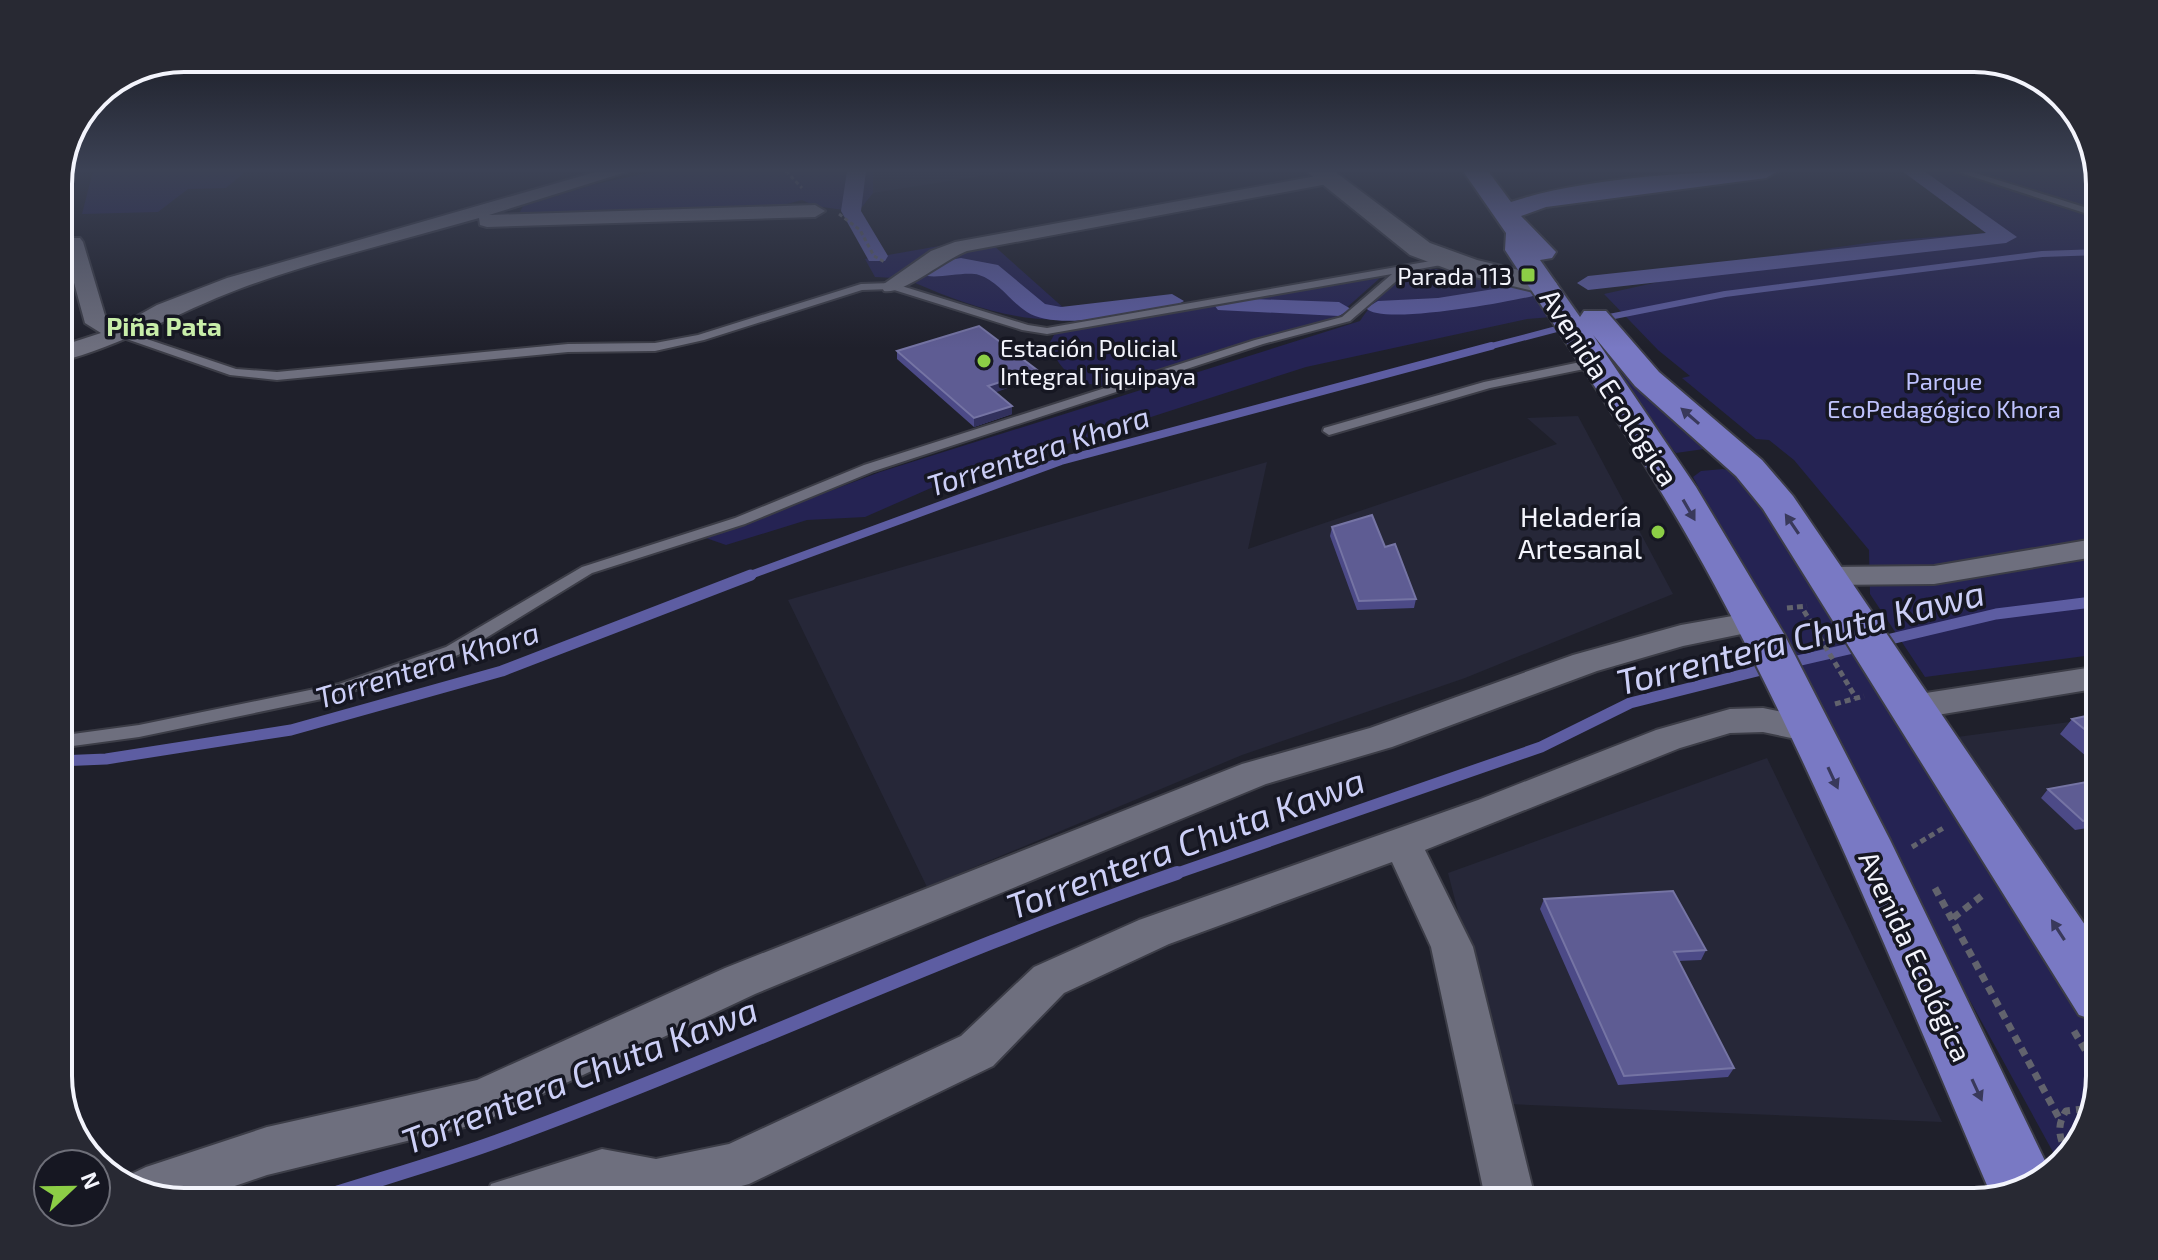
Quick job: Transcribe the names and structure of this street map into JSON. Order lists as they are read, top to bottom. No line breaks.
{"streets":{"main road":["Avenida Ecológica"]},"districts":["Piña Pata"],"water":["Torrentera Khora","Torrentera Chuta Kawa"],"parks":["Parque EcoPedagógico Khora"],"places":{"transit":["Parada 113"],"other":["Estación Policial Integral Tiquipaya","Heladería Artesanal"]},"north":"right"}
